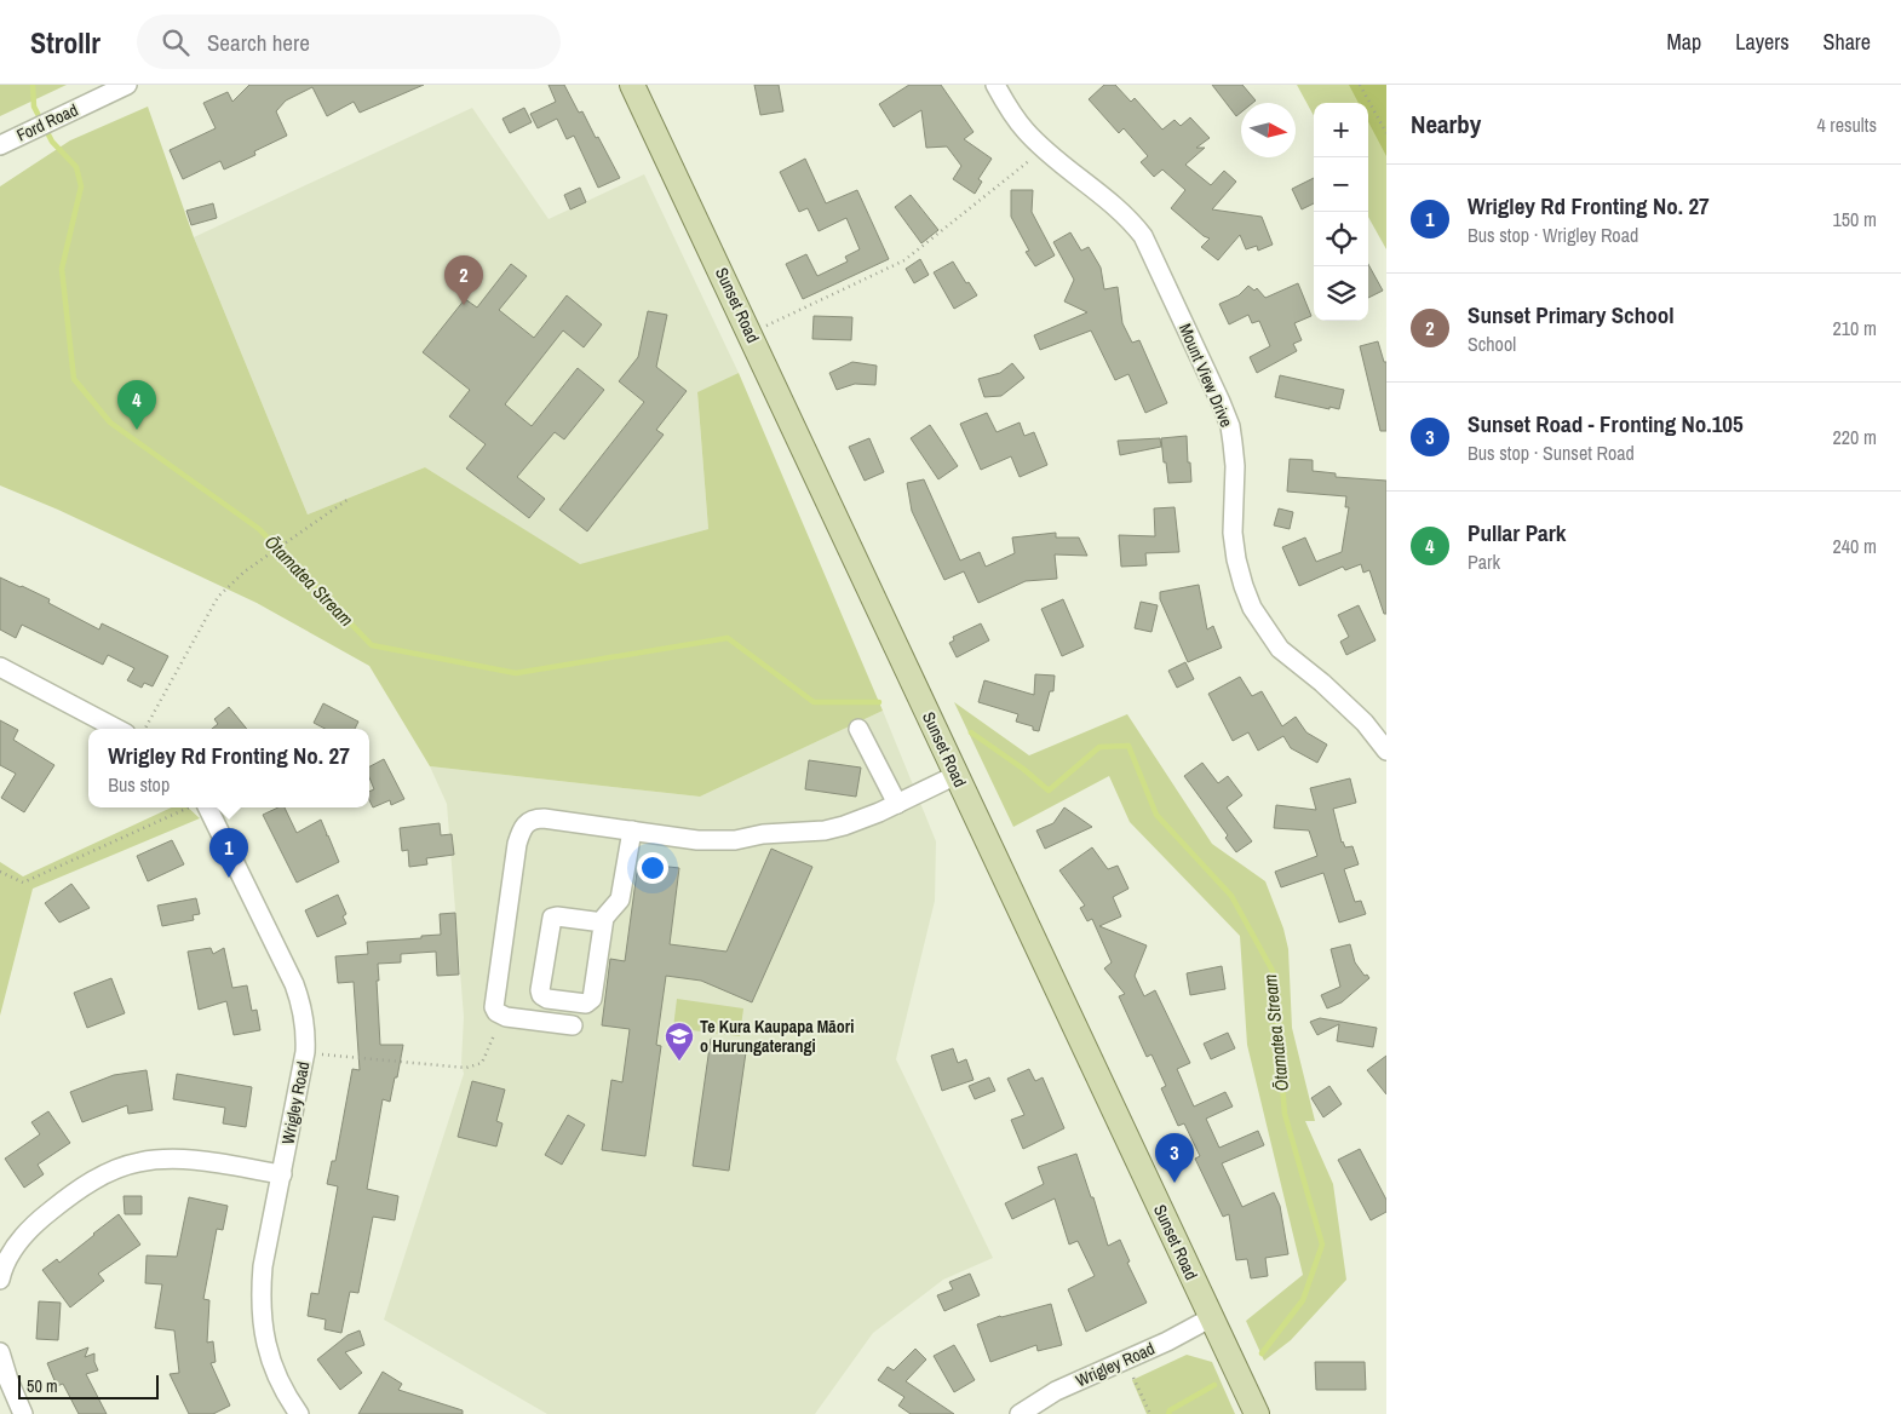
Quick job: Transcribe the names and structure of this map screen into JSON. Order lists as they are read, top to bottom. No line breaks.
{"streets":{"main road":["Sunset Road"],"street":["Ford Road","Mount View Drive","Wrigley Road"]},"crossings":[["Sunset Road","Wrigley Road"]],"water":["Ōtamatea Stream"],"places":{"school or university":["Te Kura Kaupapa Māori o Hurungaterangi"]},"scale_bar":"50 m","north":"right","page":{"header":"Strollr","search":"Search here","nav":["Map","Layers","Share"],"heading":["Nearby","4 results"],"map_buttons":["+","−"],"list":[{"mark":"1","name":"Wrigley Rd Fronting No. 27","note":"Bus stop · Wrigley Road","value":"150 m"},{"mark":"2","name":"Sunset Primary School","note":"School","value":"210 m"},{"mark":"3","name":"Sunset Road - Fronting No.105","note":"Bus stop · Sunset Road","value":"220 m"},{"mark":"4","name":"Pullar Park","note":"Park","value":"240 m"}],"pins":["2","4","1","3"],"popup":["Wrigley Rd Fronting No. 27","Bus stop"],"scale":"50 m"}}
